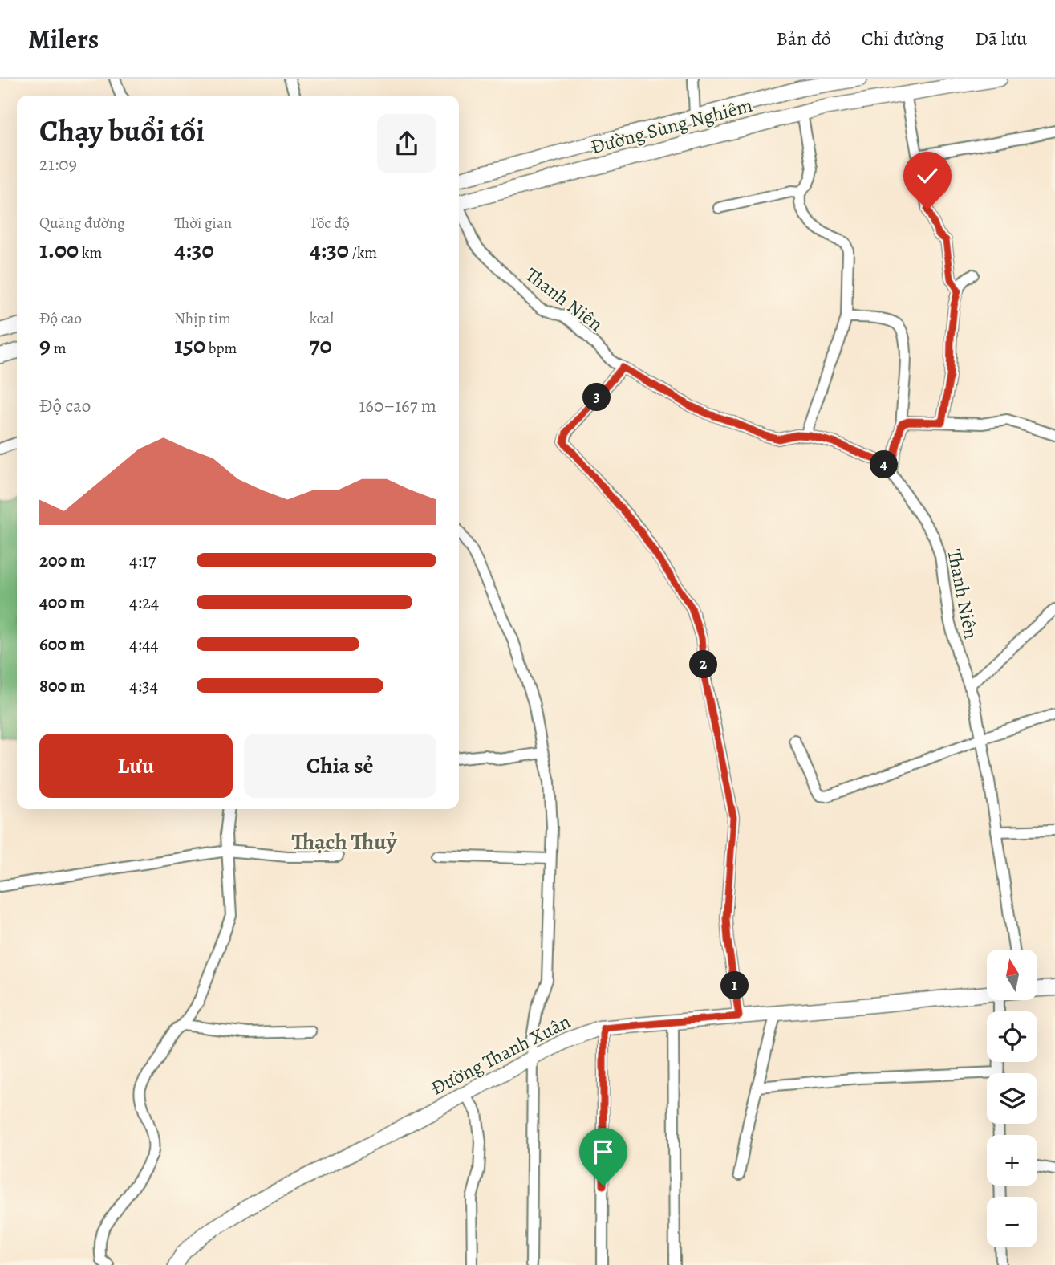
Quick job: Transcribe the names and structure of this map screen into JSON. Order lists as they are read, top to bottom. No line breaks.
{"streets":{"street":["Đường Sùng Nghiêm","Thanh Niên","Đường Thanh Xuân"]},"districts":["Thạch Thuỷ"],"north":"top","page":{"header":"Milers","nav":["Bản đồ","Chỉ đường","Đã lưu"],"heading":["Chạy buổi tối","21:09"],"stats":[["Quãng đường","1.00 km"],["Thời gian","4:30"],["Tốc độ","4:30 /km"],["Độ cao","9 m"],["Nhịp tim","150 bpm"],["kcal","70"]],"chart":["Độ cao","160–167 m"],"pins":["3","4","2","1"],"list":[{"name":"200 m","note":"4:17"},{"name":"400 m","note":"4:24"},{"name":"600 m","note":"4:44"},{"name":"800 m","note":"4:34"}],"buttons":["Lưu","Chia sẻ"],"map_buttons":["+","−"]}}
